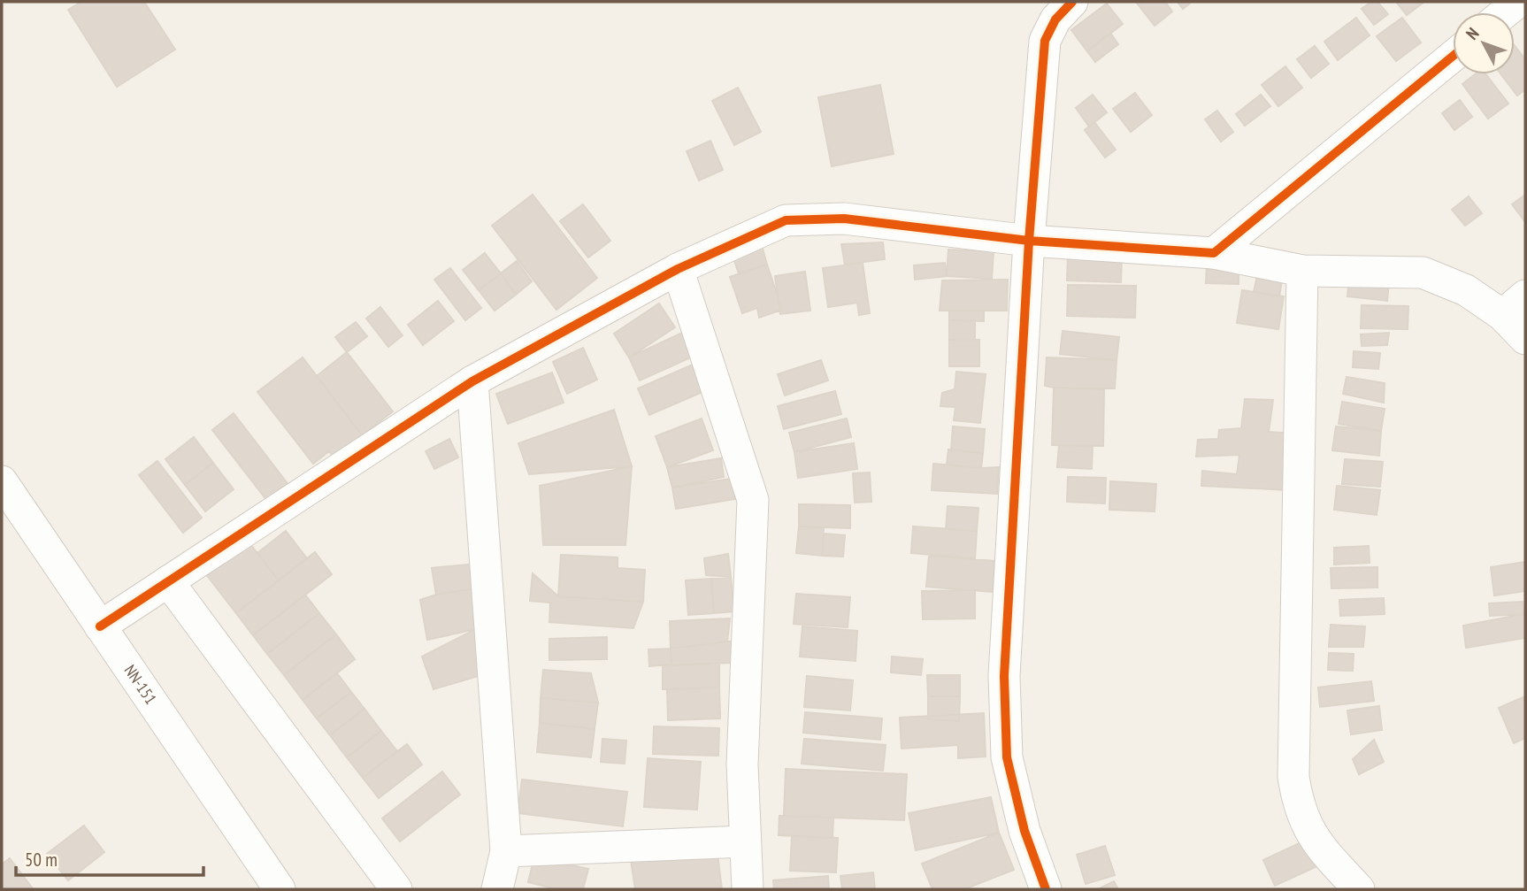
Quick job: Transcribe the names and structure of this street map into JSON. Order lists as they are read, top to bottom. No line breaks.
{"streets":{"street":["NN-151"]},"scale_bar":"50 m","north":"top left"}
